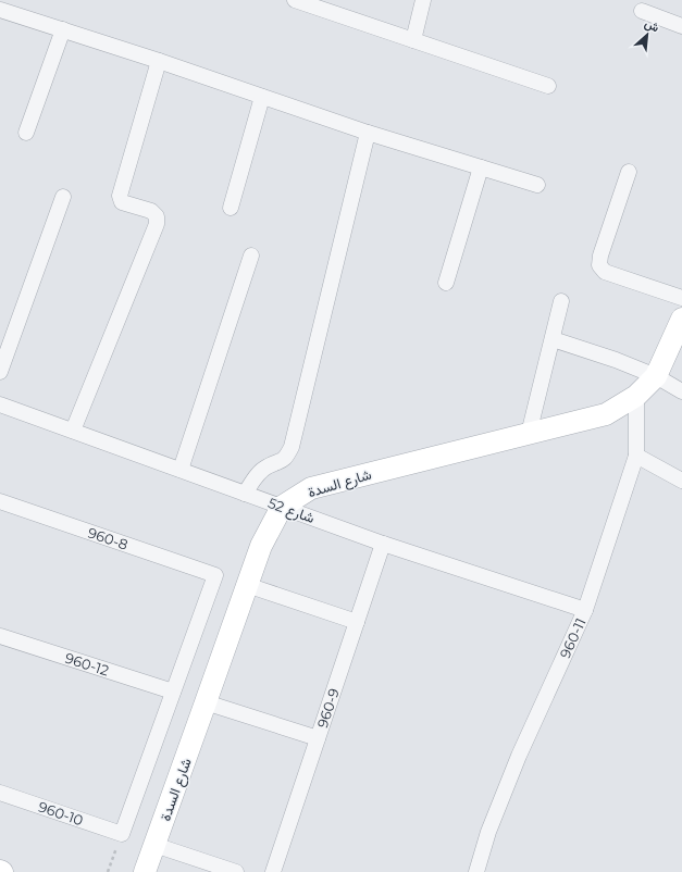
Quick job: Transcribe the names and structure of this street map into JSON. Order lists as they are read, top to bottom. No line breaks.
{"streets":{"street":["شارع السدة","شارع 52","960-8","960-11","960-12","960-9","960-10"]},"crossings":[["شارع السدة","شارع 52"],["شارع السدة","960-11"],["شارع 52","960-11"],["شارع 52","960-9"],["960-8","960-12"]],"north":"top right"}
